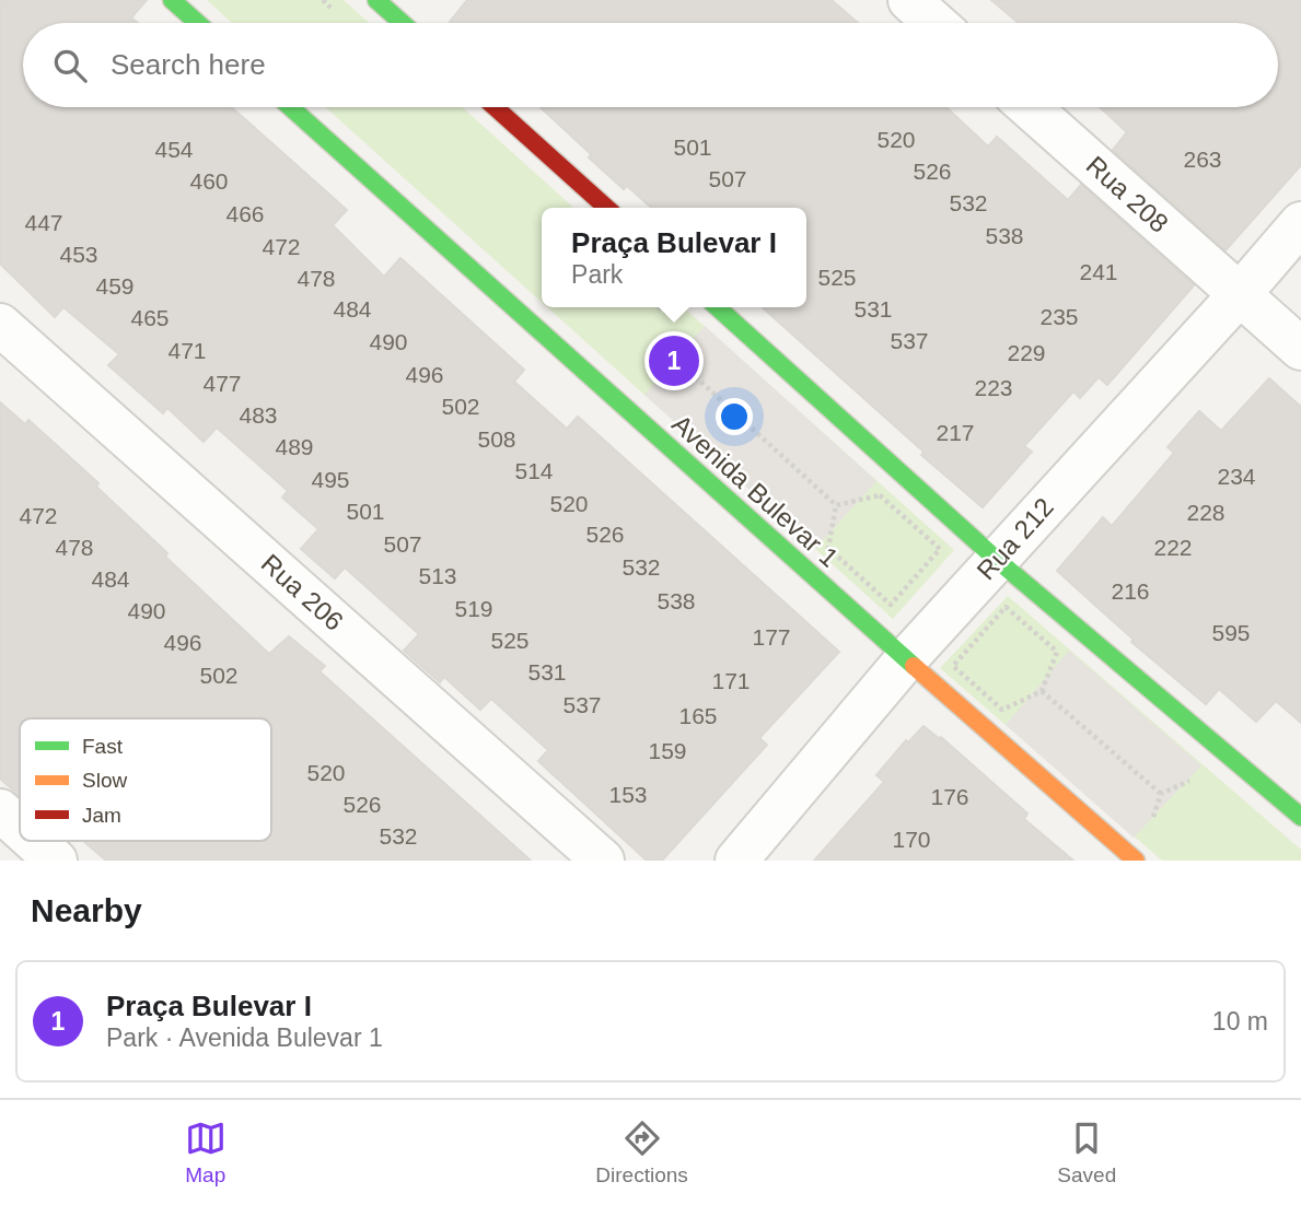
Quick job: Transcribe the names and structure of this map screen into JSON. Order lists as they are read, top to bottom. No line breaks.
{"streets":{"street":["Rua 208","Avenida Bulevar 1","Rua 212","Rua 206"]},"crossings":[["Rua 208","Rua 212"],["Avenida Bulevar 1","Rua 212"]],"house_numbers":["520","501","454","263","526","507","460","532","466","447","538","472","453","241","525","478","459","484","531","235","465","537","490","471","229","496","477","223","502","483","217","508","489","514","234","495","520","501","228","472","526","507","478","222","532","513","484","216","538","519","490","595","177","525","496","531","502","171","537","165","159","520","153","176","526","532","170"],"legend":["Fast","Slow","Jam"],"page":{"search":"Search here","popup":["Praça Bulevar I","Park"],"pins":"1","heading":"Nearby","list":[{"mark":"1","name":"Praça Bulevar I","note":"Park · Avenida Bulevar 1","value":"10 m"}],"nav":["Map","Directions","Saved"]}}
